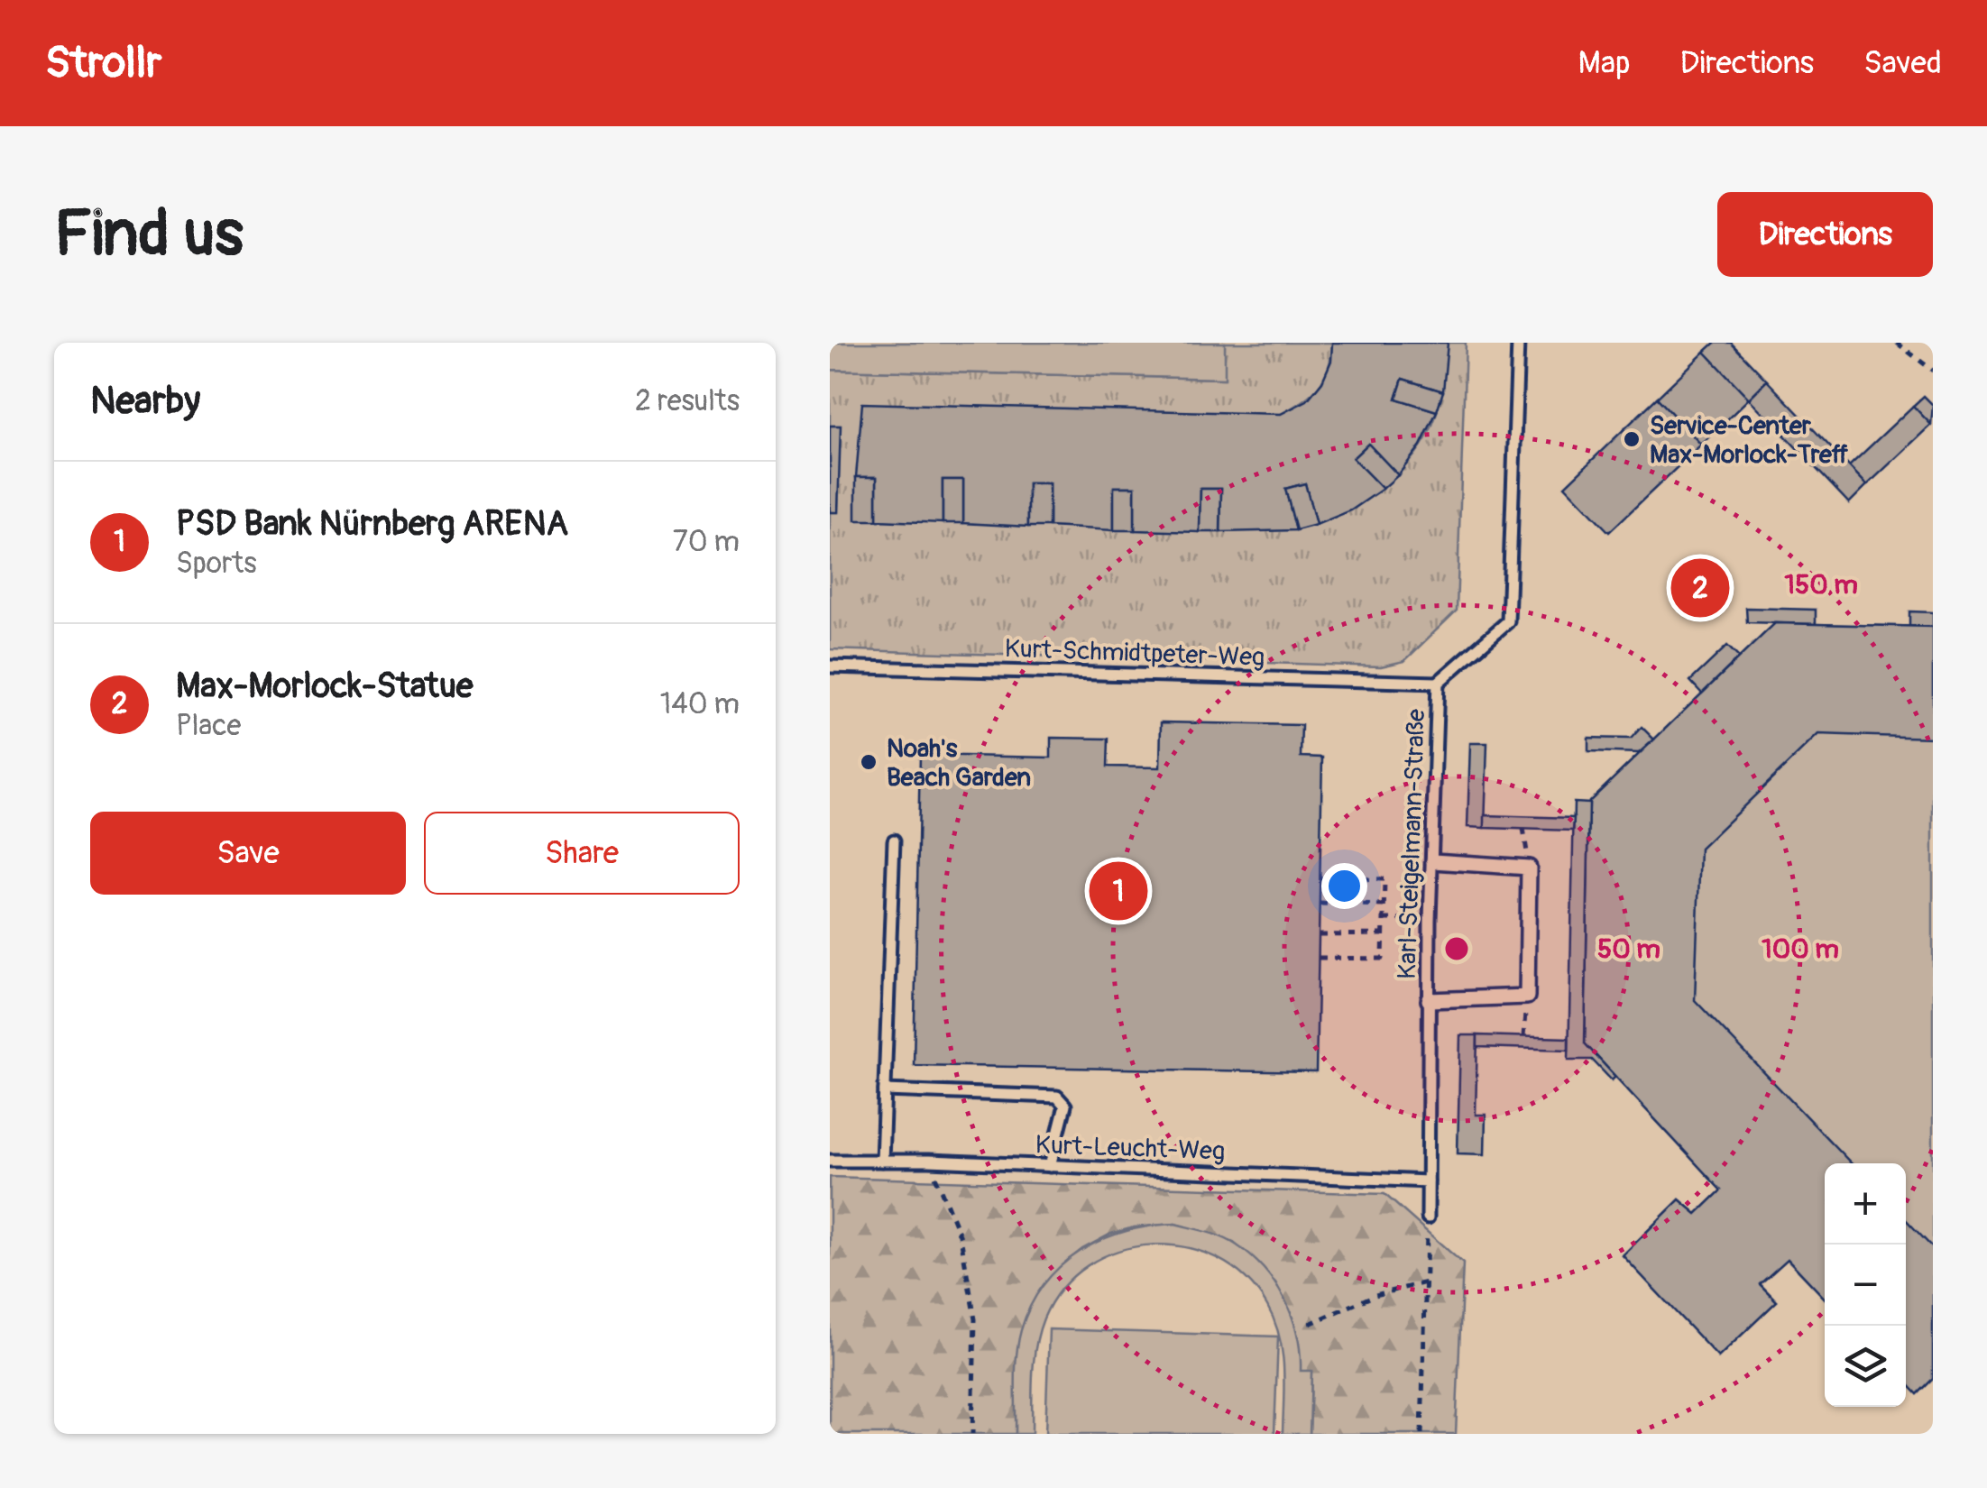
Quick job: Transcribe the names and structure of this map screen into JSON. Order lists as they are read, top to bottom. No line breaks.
{"streets":{"lane":["Kurt-Schmidtpeter-Weg","Karl-Steigelmann-Straße","Kurt-Leucht-Weg"]},"crossings":[["Kurt-Schmidtpeter-Weg","Karl-Steigelmann-Straße"],["Karl-Steigelmann-Straße","Kurt-Leucht-Weg"]],"places":["Service-Center Max-Morlock-Treff","Noah's Beach Garden"],"page":{"header":"Strollr","nav":["Map","Directions","Saved"],"buttons":["Directions",["Save","Share"]],"title":"Find us","heading":["Nearby","2 results"],"list":[{"mark":"1","name":"PSD Bank Nürnberg ARENA","note":"Sports","value":"70 m"},{"mark":"2","name":"Max-Morlock-Statue","note":"Place","value":"140 m"}],"pins":["2","1"],"map_buttons":["+","−"]},"rings":["150 m","50 m","100 m"]}
